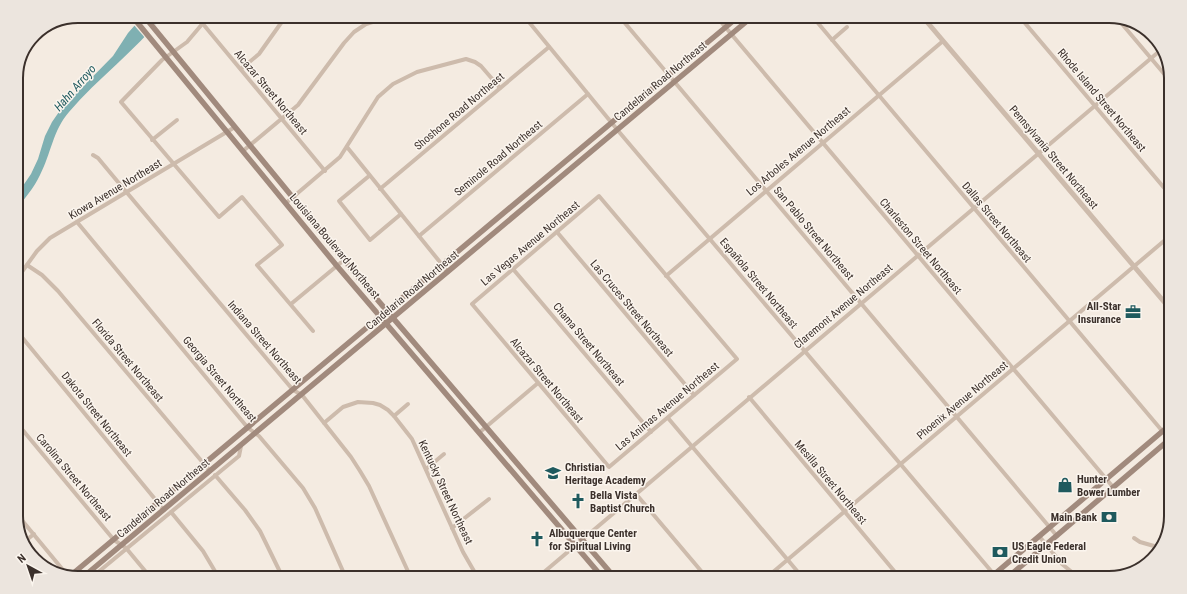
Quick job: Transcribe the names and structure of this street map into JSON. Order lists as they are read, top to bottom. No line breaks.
{"streets":{"main road":["Candelaria Road Northeast","Louisiana Boulevard Northeast"],"street":["Alcazar Street Northeast","Rhode Island Street Northeast","Shoshone Road Northeast","Los Arboles Avenue Northeast","Pennsylvania Street Northeast","Seminole Road Northeast","Kiowa Avenue Northeast","Dallas Street Northeast","San Pablo Street Northeast","Las Vegas Avenue Northeast","Charleston Street Northeast","Española Street Northeast","Claremont Avenue Northeast","Las Cruces Street Northeast","Indiana Street Northeast","Chama Street Northeast","Florida Street Northeast","Georgia Street Northeast","Phoenix Avenue Northeast","Las Animas Avenue Northeast","Dakota Street Northeast","Carolina Street Northeast","Mesilla Street Northeast","Kentucky Street Northeast"]},"crossings":[["Candelaria Road Northeast","San Pablo Street Northeast"],["Candelaria Road Northeast","Louisiana Boulevard Northeast"],["Candelaria Road Northeast","Charleston Street Northeast"],["Candelaria Road Northeast","Española Street Northeast"],["Candelaria Road Northeast","Indiana Street Northeast"],["Candelaria Road Northeast","Florida Street Northeast"],["Candelaria Road Northeast","Georgia Street Northeast"],["Candelaria Road Northeast","Dakota Street Northeast"],["Candelaria Road Northeast","Carolina Street Northeast"],["Alcazar Street Northeast","Las Vegas Avenue Northeast"],["Alcazar Street Northeast","Las Animas Avenue Northeast"],["Rhode Island Street Northeast","Claremont Avenue Northeast"],["Shoshone Road Northeast","Española Street Northeast"],["Los Arboles Avenue Northeast","Pennsylvania Street Northeast"],["Los Arboles Avenue Northeast","Dallas Street Northeast"],["Los Arboles Avenue Northeast","San Pablo Street Northeast"],["Los Arboles Avenue Northeast","Las Vegas Avenue Northeast"],["Los Arboles Avenue Northeast","Charleston Street Northeast"],["Los Arboles Avenue Northeast","Española Street Northeast"],["Los Arboles Avenue Northeast","Las Animas Avenue Northeast"],["Pennsylvania Street Northeast","Claremont Avenue Northeast"],["Pennsylvania Street Northeast","Phoenix Avenue Northeast"],["Seminole Road Northeast","Española Street Northeast"],["Kiowa Avenue Northeast","Louisiana Boulevard Northeast"],["Kiowa Avenue Northeast","Indiana Street Northeast"],["Kiowa Avenue Northeast","Florida Street Northeast"],["Kiowa Avenue Northeast","Georgia Street Northeast"],["Dallas Street Northeast","Claremont Avenue Northeast"],["Dallas Street Northeast","Phoenix Avenue Northeast"],["San Pablo Street Northeast","Claremont Avenue Northeast"],["San Pablo Street Northeast","Phoenix Avenue Northeast"],["Las Vegas Avenue Northeast","Las Cruces Street Northeast"],["Las Vegas Avenue Northeast","Chama Street Northeast"],["Las Vegas Avenue Northeast","Las Animas Avenue Northeast"],["Louisiana Boulevard Northeast","Claremont Avenue Northeast"],["Charleston Street Northeast","Claremont Avenue Northeast"],["Charleston Street Northeast","Phoenix Avenue Northeast"],["Española Street Northeast","Claremont Avenue Northeast"],["Española Street Northeast","Phoenix Avenue Northeast"],["Claremont Avenue Northeast","Mesilla Street Northeast"],["Las Cruces Street Northeast","Las Animas Avenue Northeast"],["Indiana Street Northeast","Kentucky Street Northeast"],["Chama Street Northeast","Las Animas Avenue Northeast"],["Phoenix Avenue Northeast","Mesilla Street Northeast"]],"water":["Hahn Arroyo"],"places":{"office":["All-Star Insurance"],"school or university":["Christian Heritage Academy"],"shop":["Hunter Bower Lumber"],"church":["Bella Vista Baptist Church","Albuquerque Center for Spiritual Living"],"bank":["Main Bank","US Eagle Federal Credit Union"]},"north":"top left"}
